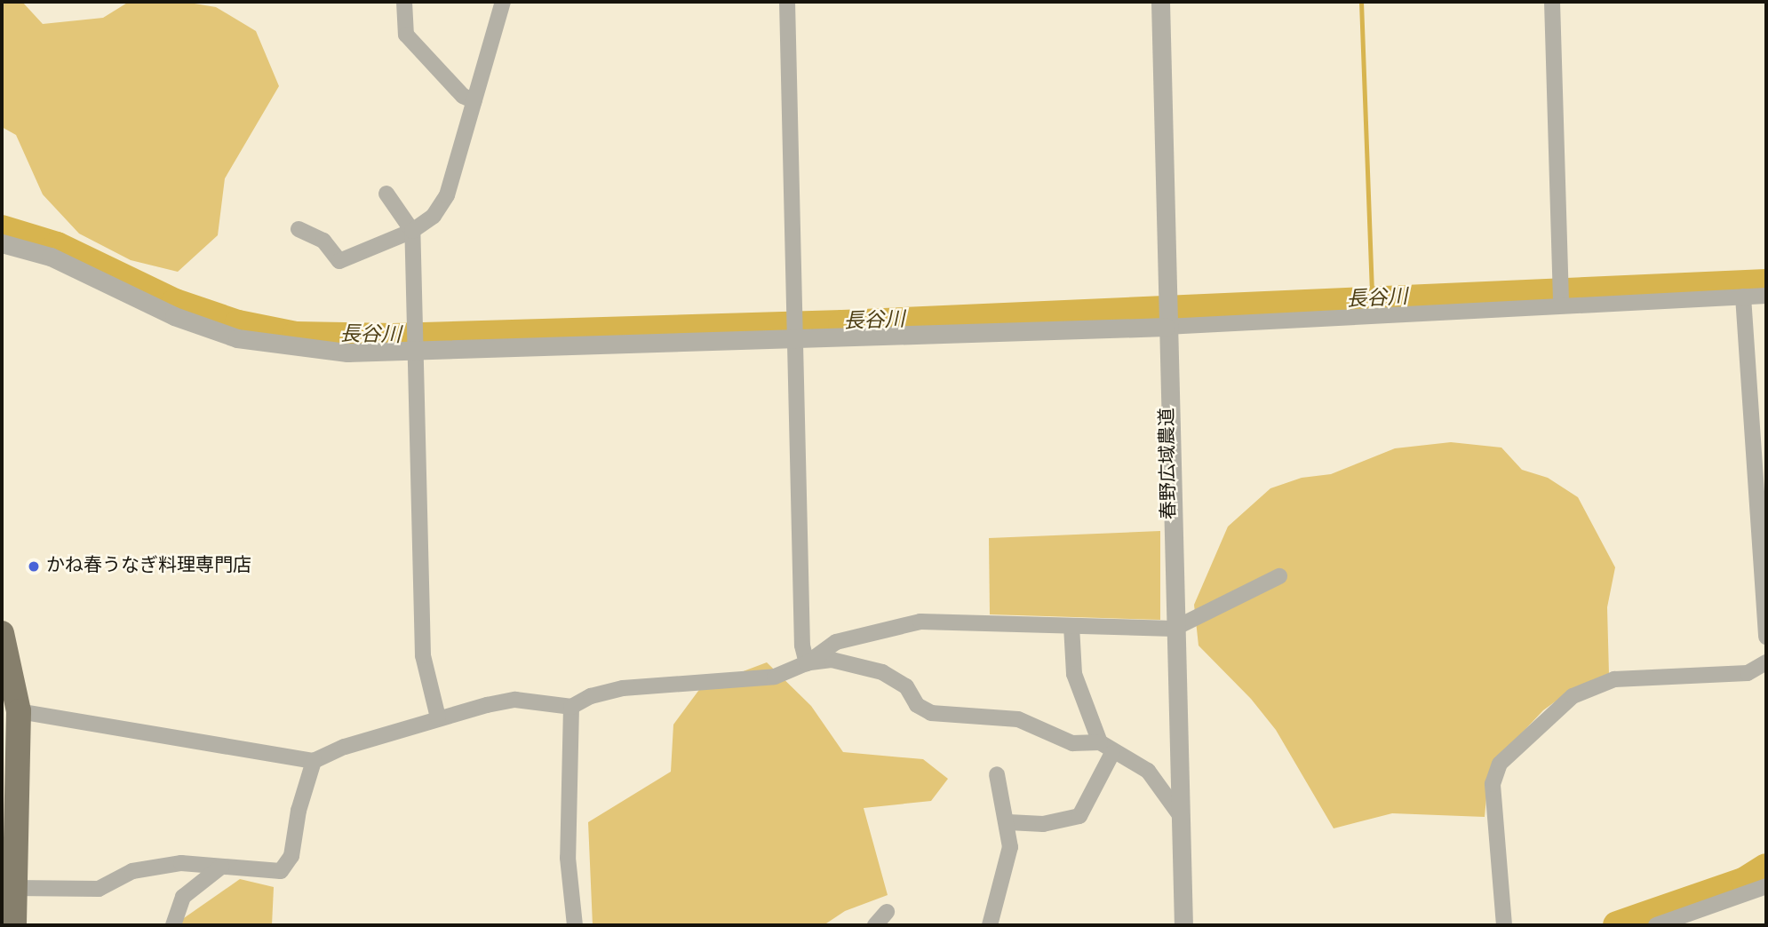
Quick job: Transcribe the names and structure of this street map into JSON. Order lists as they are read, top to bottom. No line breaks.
{"streets":{"street":["春野広域農道"]},"water":["長谷川"],"places":["かね春うなぎ料理専門店"]}
